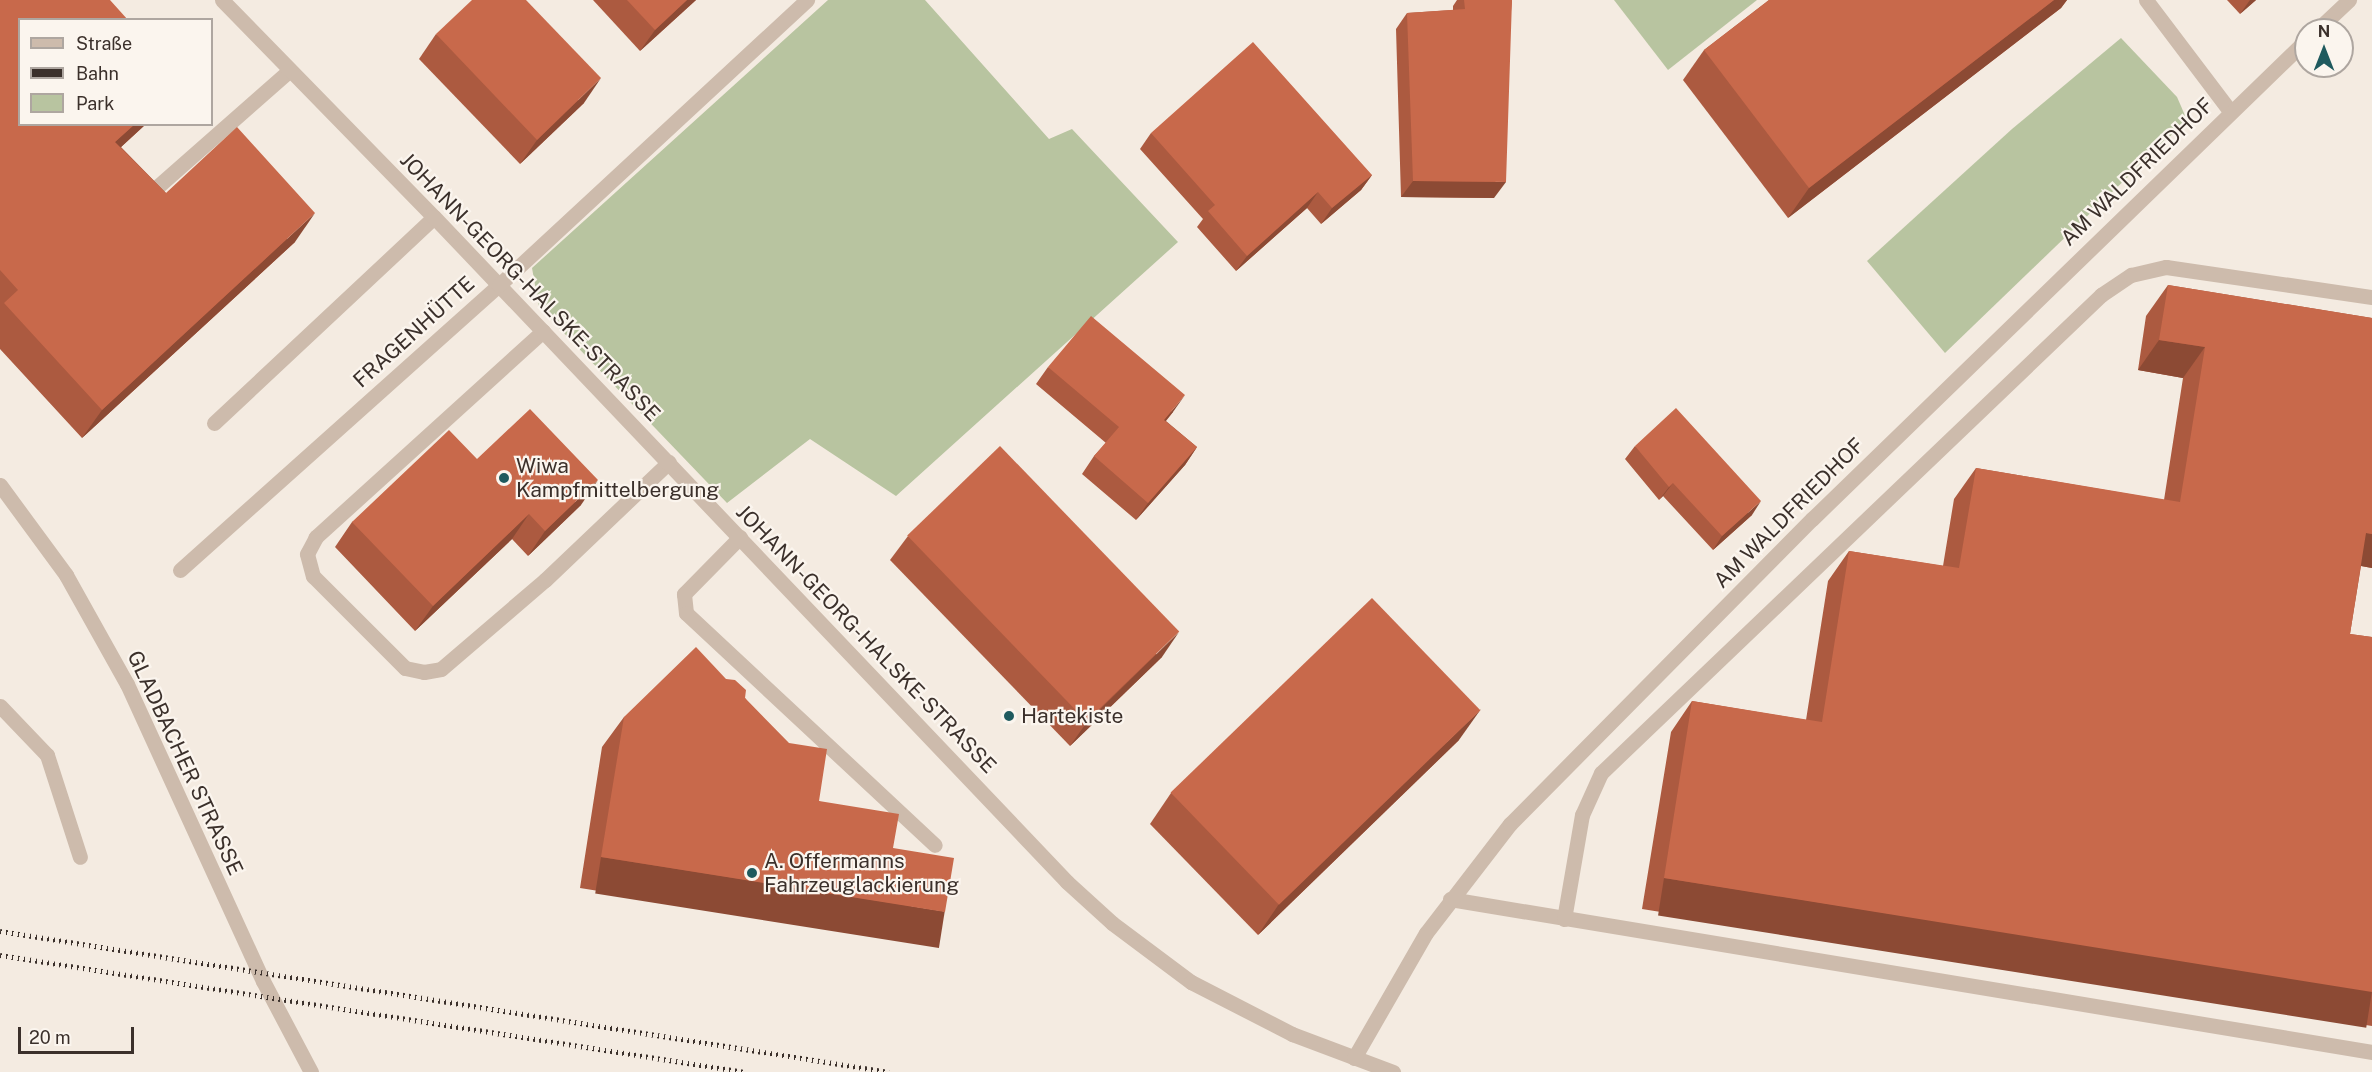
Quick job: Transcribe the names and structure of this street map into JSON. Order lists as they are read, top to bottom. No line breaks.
{"streets":{"street":["AM WALDFRIEDHOF","JOHANN-GEORG-HALSKE-STRASSE","FRAGENHÜTTE","GLADBACHER STRASSE"]},"crossings":[["AM WALDFRIEDHOF","JOHANN-GEORG-HALSKE-STRASSE"],["JOHANN-GEORG-HALSKE-STRASSE","FRAGENHÜTTE"]],"places":["Wiwa Kampfmittelbergung","Hartekiste","A. Offermanns Fahrzeuglackierung"],"legend":["Straße","Bahn","Park"],"scale_bar":"20 m","north":"top"}
